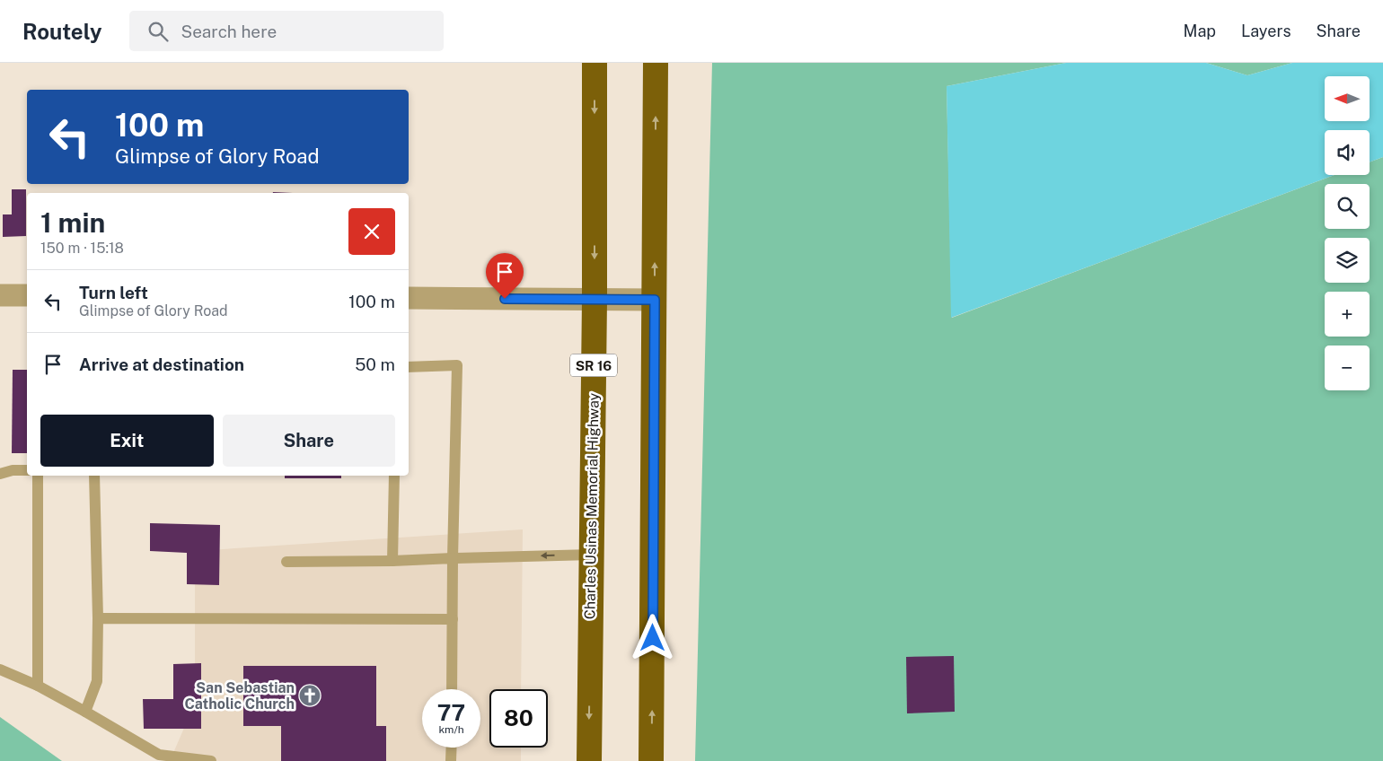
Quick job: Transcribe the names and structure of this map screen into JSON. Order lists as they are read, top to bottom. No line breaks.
{"streets":{"highway":["SR 16","Charles Usinas Memorial Highway"]},"places":{"church":["San Sebastian Catholic Church"]},"north":"left","page":{"header":"Routely","search":"Search here","nav":["Map","Layers","Share"],"map_buttons":["+","−"],"turn":["100 m","Glimpse of Glory Road"],"heading":["1 min","150 m · 15:18"],"list":[{"name":"Turn left","note":"Glimpse of Glory Road","value":"100 m"},{"name":"Arrive at destination","value":"50 m"}],"buttons":["Exit","Share"],"speed":"77 km/h","limit":"80"}}
